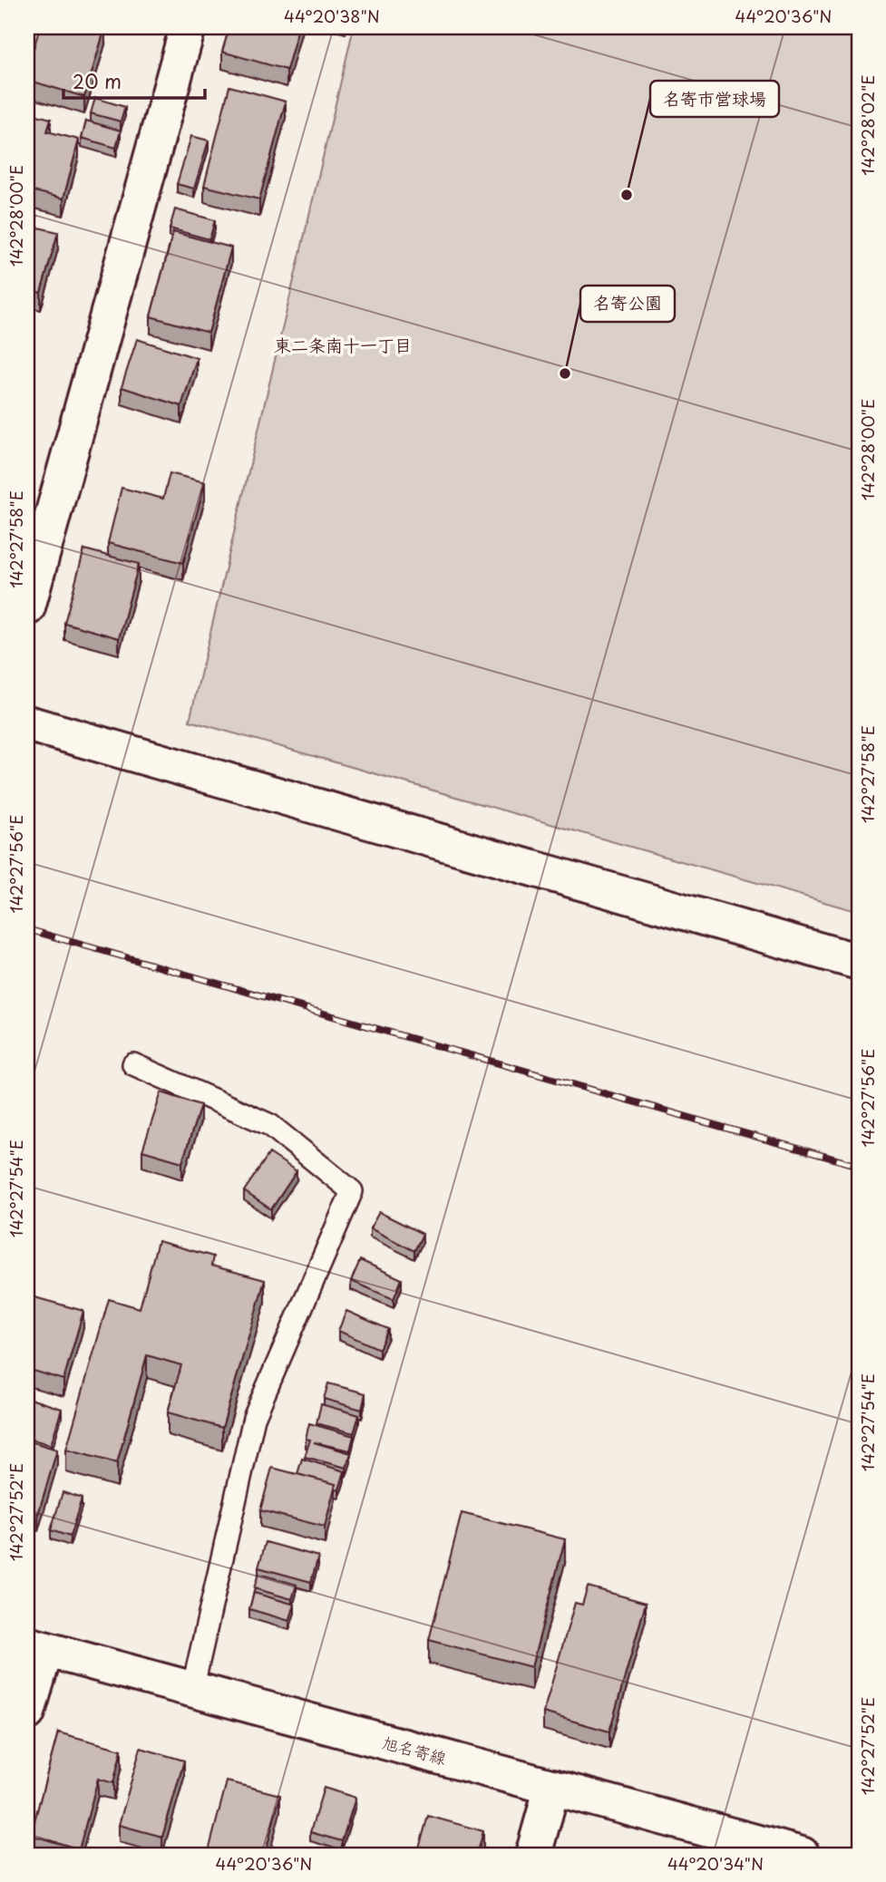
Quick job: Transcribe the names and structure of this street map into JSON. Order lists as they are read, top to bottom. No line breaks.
{"streets":{"street":["旭名寄線"]},"districts":["東二条南十一丁目"],"places":["名寄市営球場","名寄公園"],"scale_bar":"20 m","coordinates":["44°20'38\"N","44°20'36\"N","142°28'02\"E","142°28'00\"E","142°27'58\"E","142°27'56\"E","142°27'54\"E","142°27'52\"E","44°20'34\"N"]}
